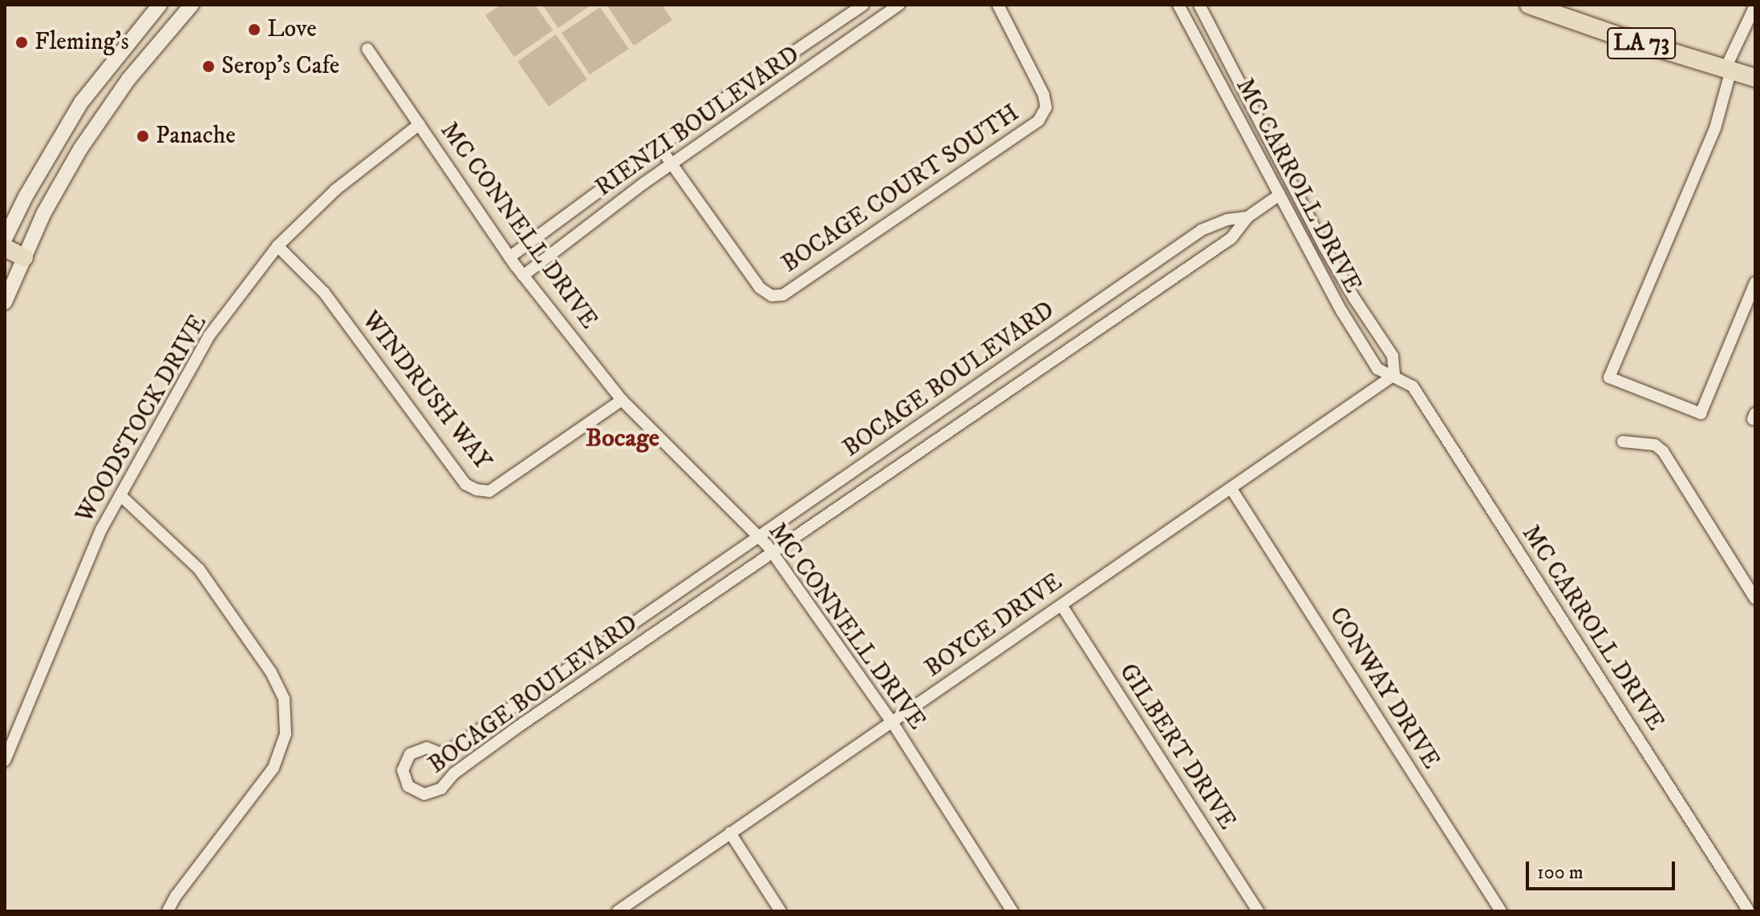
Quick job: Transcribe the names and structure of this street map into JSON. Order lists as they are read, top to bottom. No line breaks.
{"streets":{"main road":["LA 73"],"street":["RIENZI BOULEVARD","MC CARROLL DRIVE","BOCAGE COURT SOUTH","MC CONNELL DRIVE","BOCAGE BOULEVARD","WINDRUSH WAY","WOODSTOCK DRIVE","BOYCE DRIVE","CONWAY DRIVE","GILBERT DRIVE"]},"crossings":[["RIENZI BOULEVARD","BOCAGE COURT SOUTH"],["RIENZI BOULEVARD","MC CONNELL DRIVE"],["MC CARROLL DRIVE","BOCAGE BOULEVARD"],["MC CARROLL DRIVE","BOYCE DRIVE"],["MC CONNELL DRIVE","BOCAGE BOULEVARD"],["MC CONNELL DRIVE","WINDRUSH WAY"],["MC CONNELL DRIVE","WOODSTOCK DRIVE"],["MC CONNELL DRIVE","BOYCE DRIVE"],["WINDRUSH WAY","WOODSTOCK DRIVE"],["BOYCE DRIVE","CONWAY DRIVE"],["BOYCE DRIVE","GILBERT DRIVE"]],"districts":["Bocage"],"places":["Love","Fleming's","Serop's Cafe","Panache"],"scale_bar":"100 m"}
